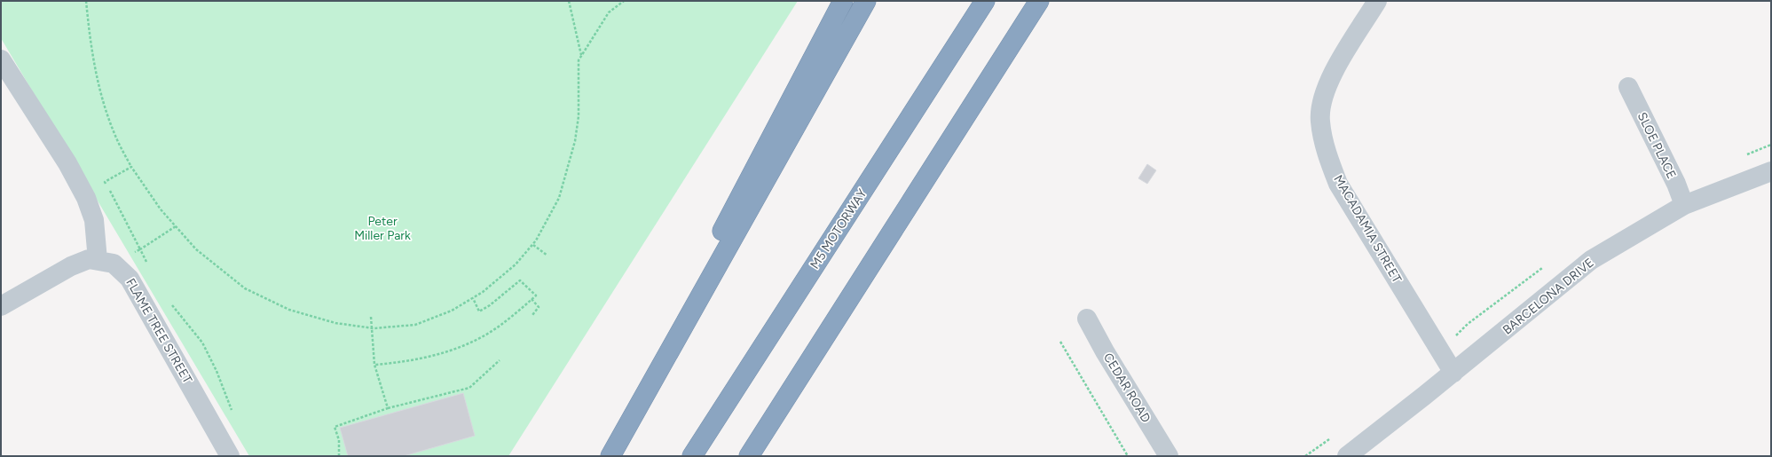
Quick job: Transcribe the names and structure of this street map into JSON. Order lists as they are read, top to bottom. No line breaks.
{"streets":{"highway":["M5 MOTORWAY"],"street":["SLOE PLACE","MACADAMIA STREET","BARCELONA DRIVE","FLAME TREE STREET","CEDAR ROAD"]},"crossings":[["SLOE PLACE","BARCELONA DRIVE"],["MACADAMIA STREET","BARCELONA DRIVE"]],"parks":["Peter Miller Park"]}
